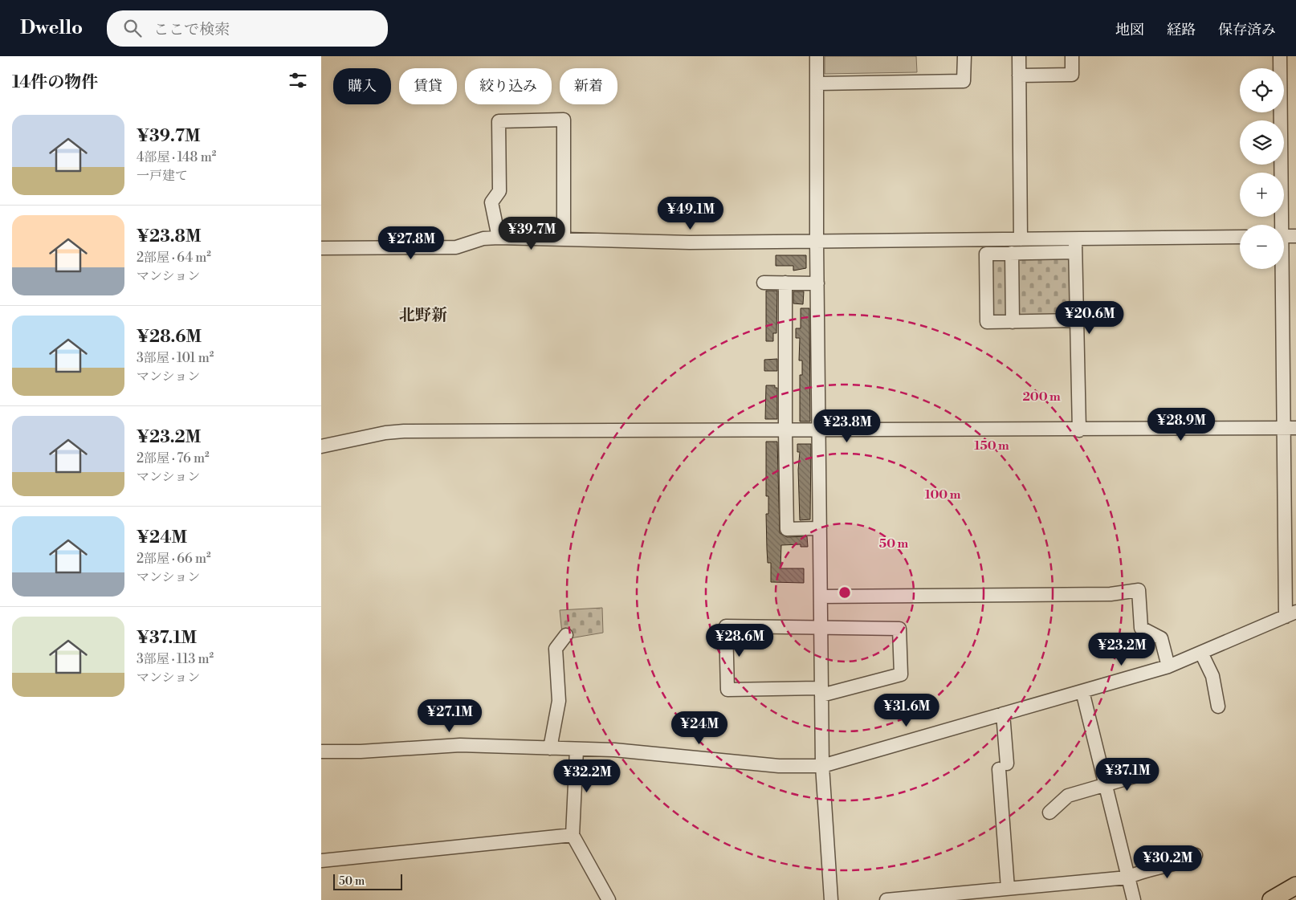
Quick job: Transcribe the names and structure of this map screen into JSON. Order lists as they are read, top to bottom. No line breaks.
{"districts":["北野新"],"scale_bar":"50 m","page":{"header":"Dwello","search":"ここで検索","nav":["地図","経路","保存済み"],"heading":"14件の物件","map_buttons":["+","−"],"chip":["購入","賃貸","絞り込み","新着"],"list":[{"name":"¥39.7M","note":"4部屋 · 148 m² · 一戸建て"},{"name":"¥23.8M","note":"2部屋 · 64 m² · マンション"},{"name":"¥28.6M","note":"3部屋 · 101 m² · マンション"},{"name":"¥23.2M","note":"2部屋 · 76 m² · マンション"},{"name":"¥24M","note":"2部屋 · 66 m² · マンション"},{"name":"¥37.1M","note":"3部屋 · 113 m² · マンション"}],"price":["¥49.1M","¥39.7M","¥27.8M","¥20.6M","¥28.9M","¥23.8M","¥28.6M","¥23.2M","¥31.6M","¥27.1M","¥24M","¥37.1M","¥32.2M","¥30.2M"],"scale":"50 m"},"rings":["200 m","150 m","100 m","50 m"]}
